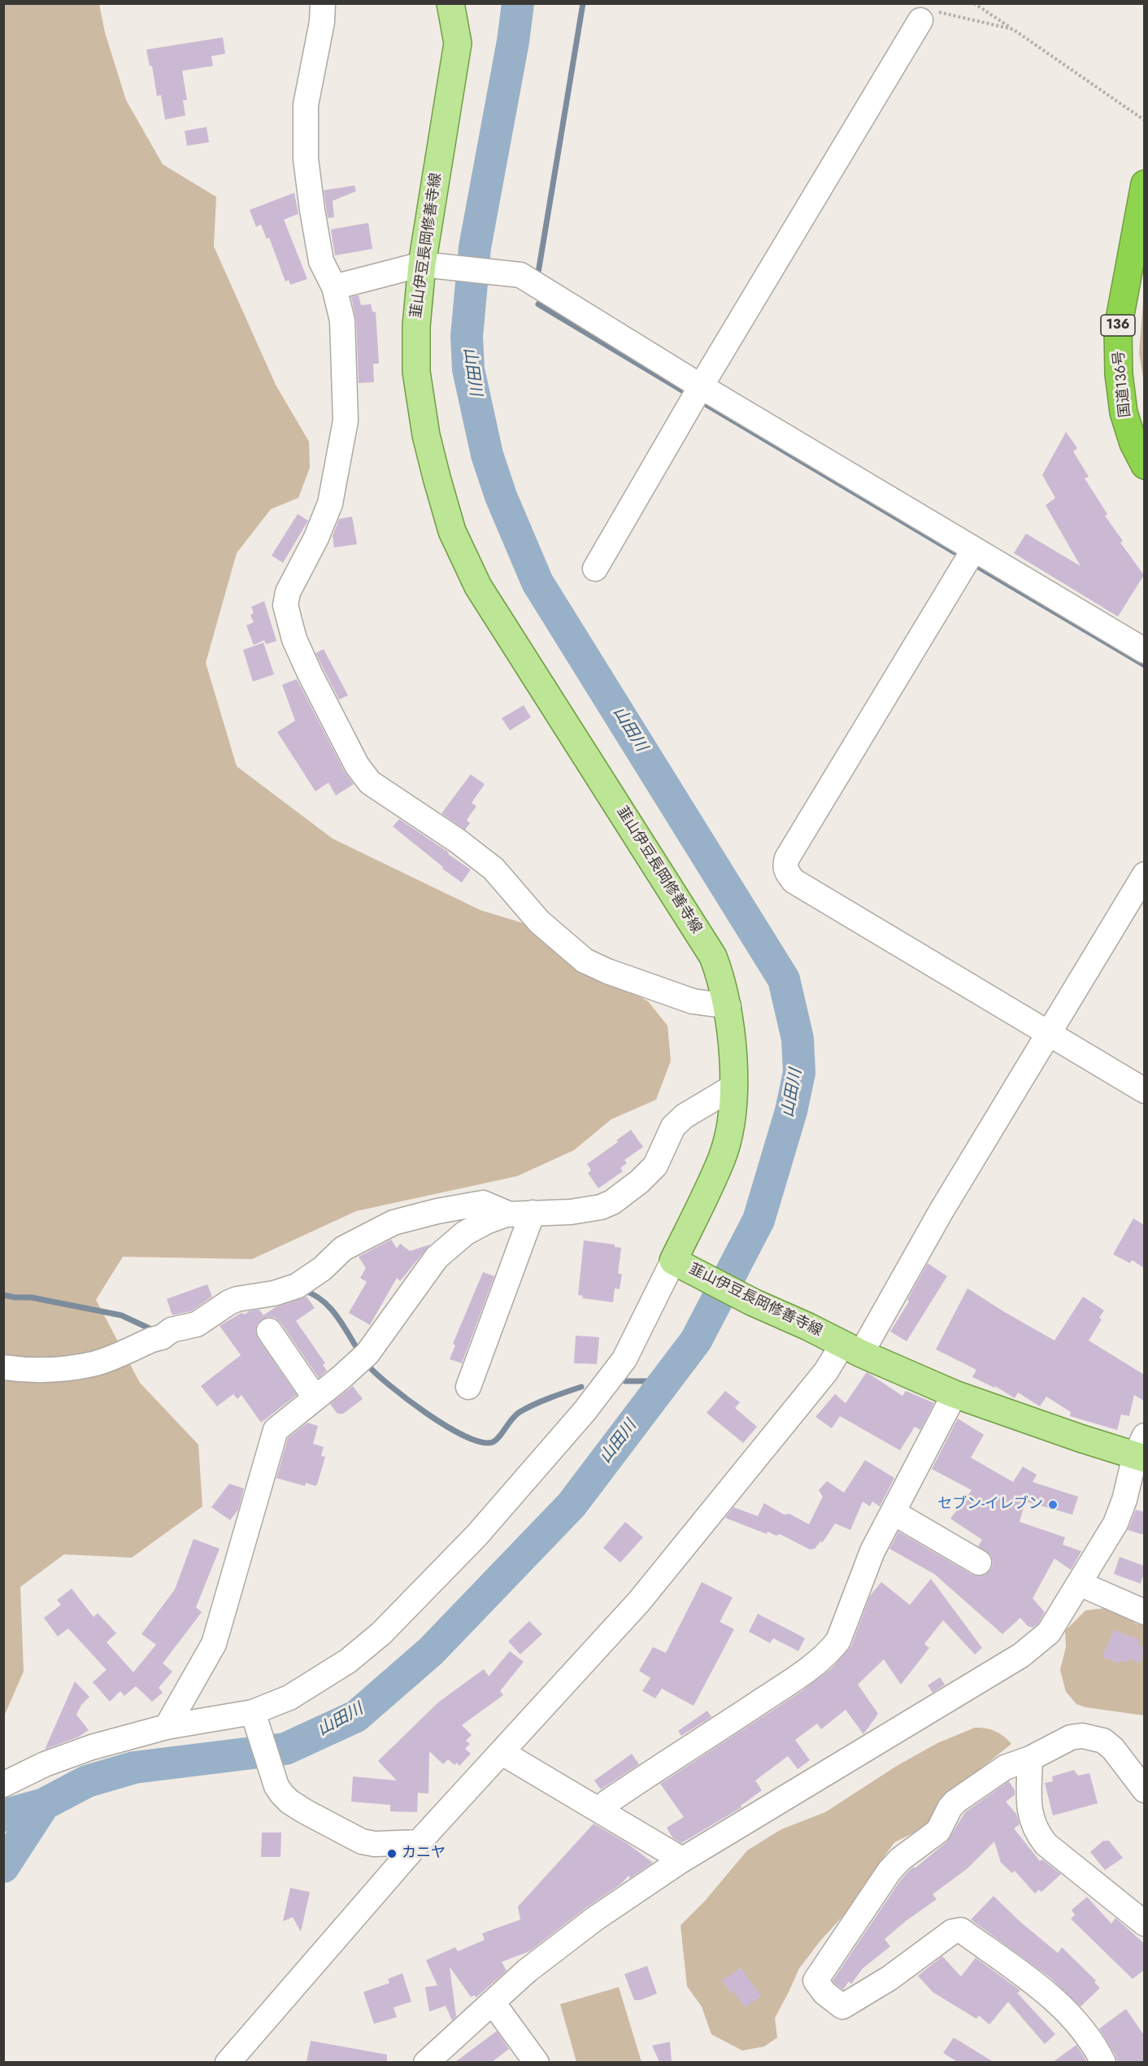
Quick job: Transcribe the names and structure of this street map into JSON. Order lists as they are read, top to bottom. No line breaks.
{"streets":{"highway":["136","国道136号"],"main road":["韮山伊豆長岡修善寺線"]},"water":["山田川"],"places":["セブン-イレブン","カニヤ"]}
